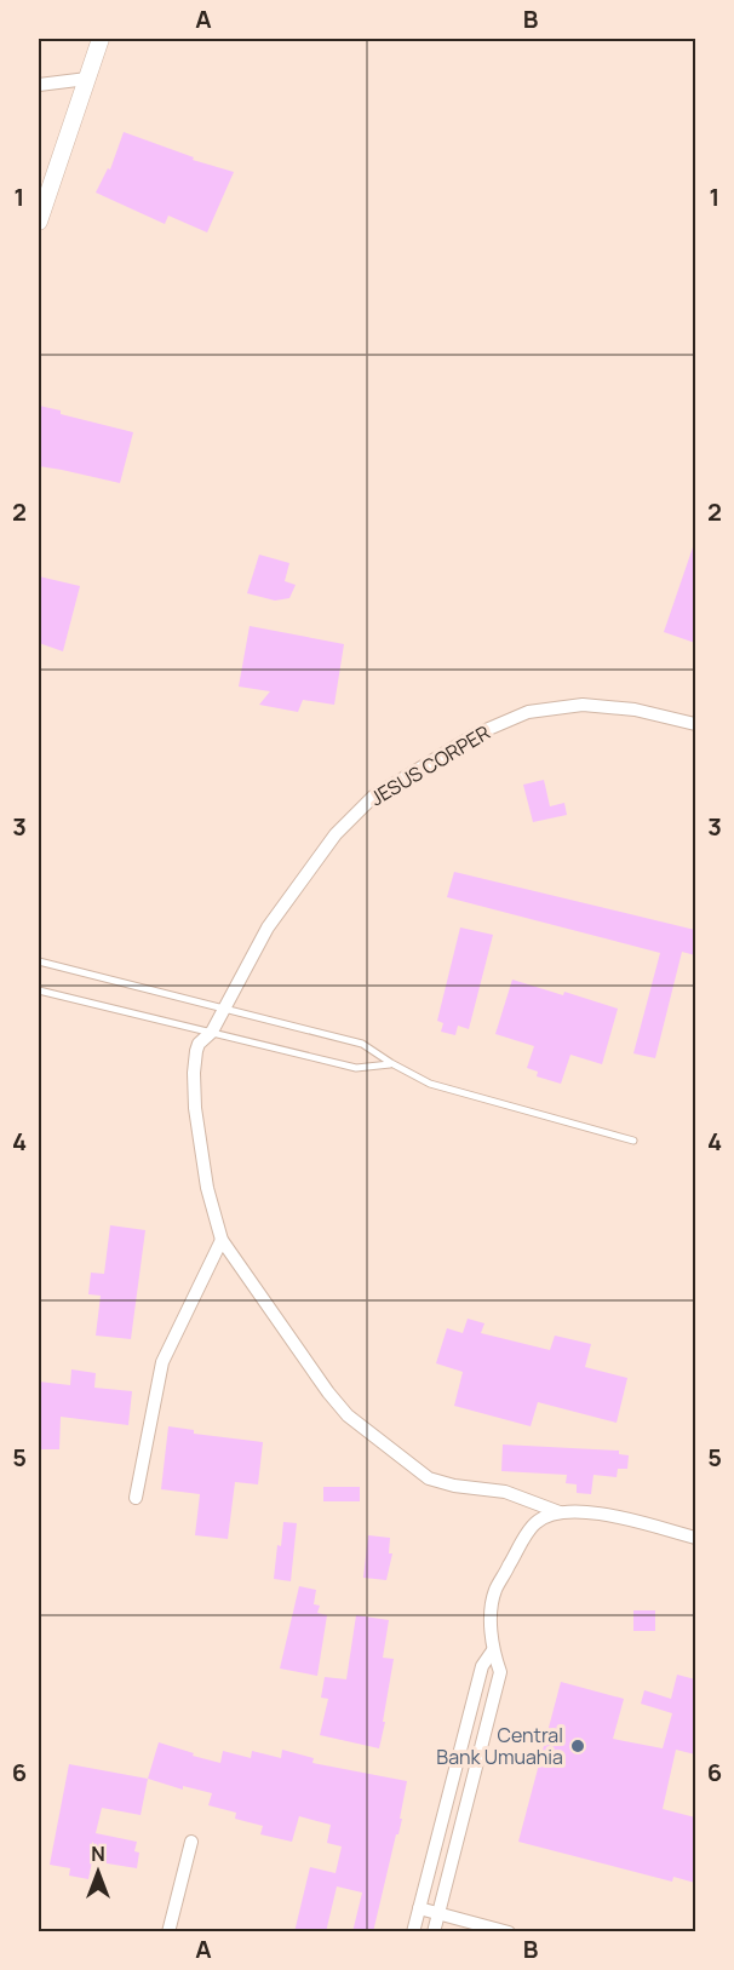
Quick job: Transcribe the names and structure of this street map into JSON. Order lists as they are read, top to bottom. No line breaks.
{"streets":{"street":["JESUS CORPER"]},"places":["Central Bank Umuahia"],"north":"top","grid":{"columns":["A","B"],"rows":["1","2","3","4","5","6"]}}
